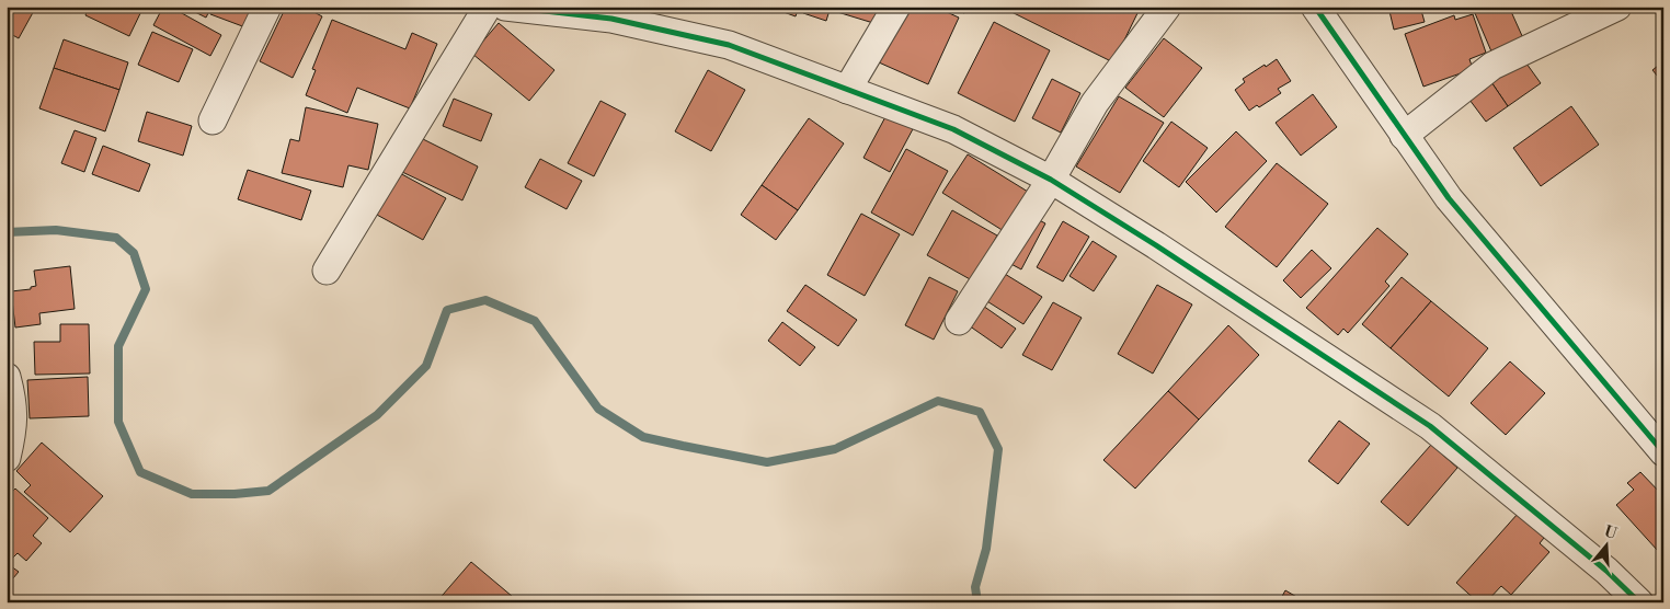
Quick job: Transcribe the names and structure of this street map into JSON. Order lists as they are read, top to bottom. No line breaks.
{"north":"top"}
